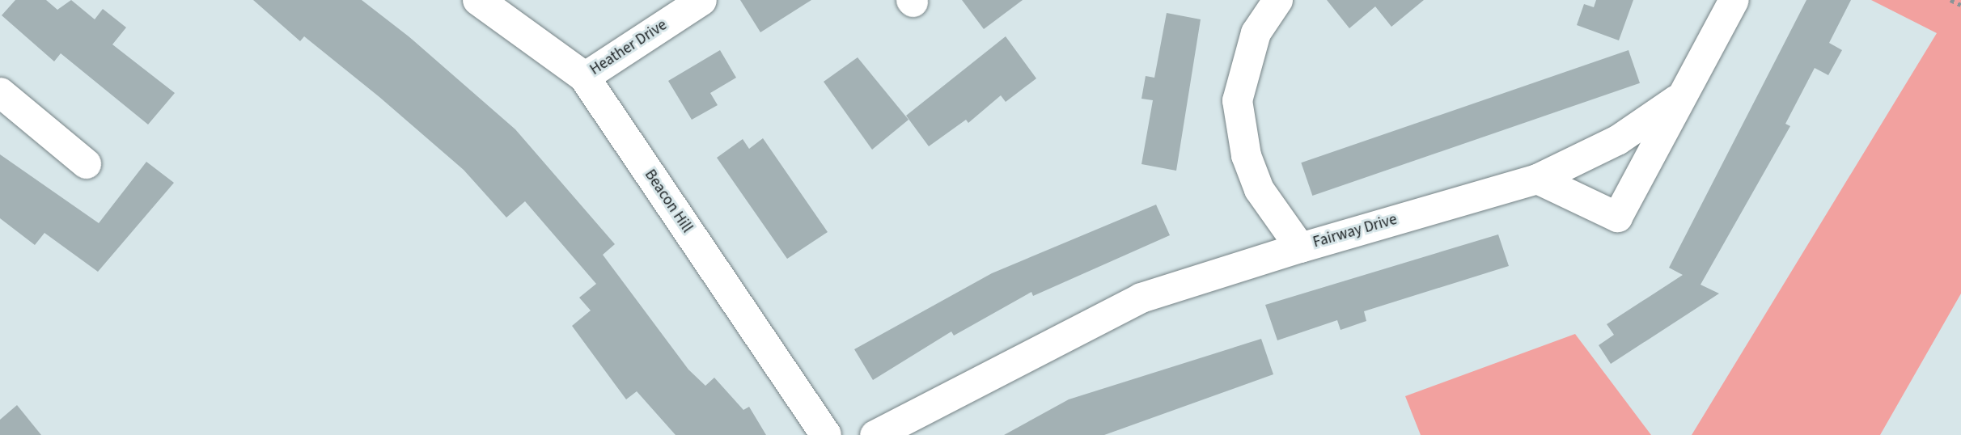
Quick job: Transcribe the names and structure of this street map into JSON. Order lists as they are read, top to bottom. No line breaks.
{"streets":{"street":["Heather Drive","Beacon Hill","Fairway Drive"]},"crossings":[["Heather Drive","Beacon Hill"]]}
